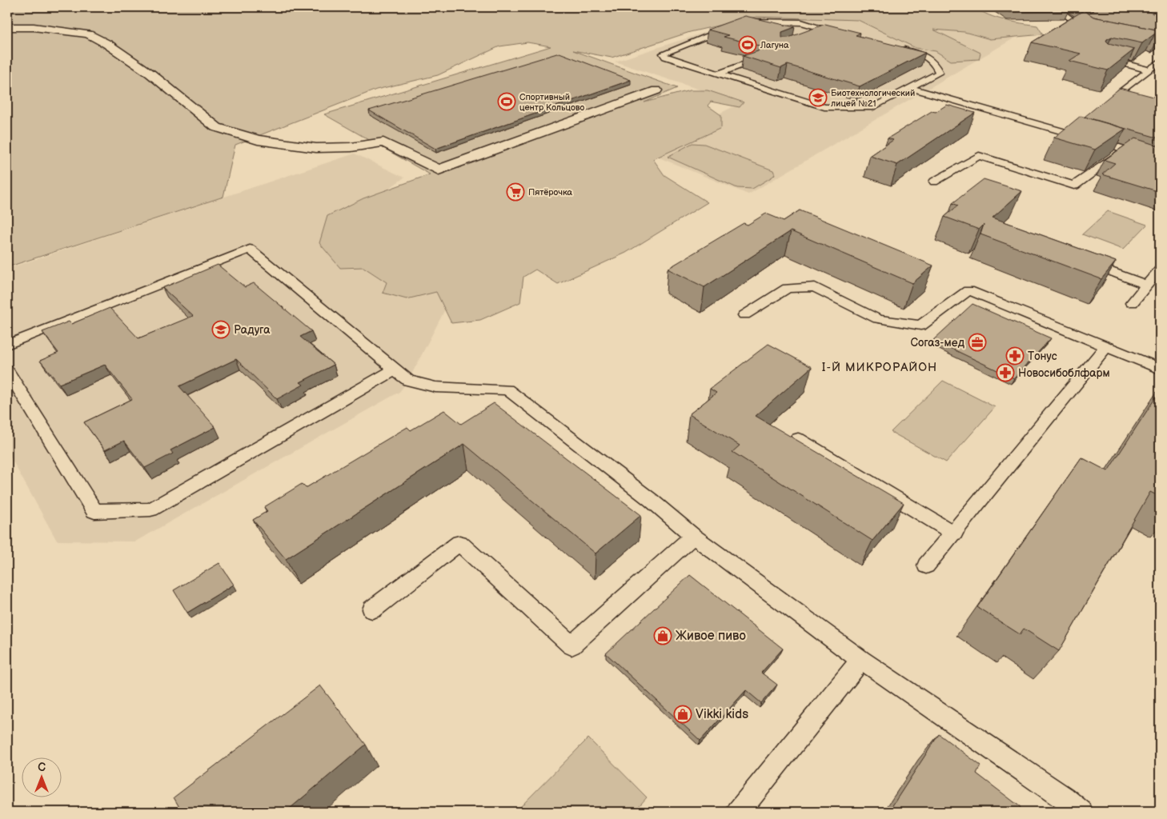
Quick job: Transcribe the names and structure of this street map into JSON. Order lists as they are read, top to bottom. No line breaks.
{"districts":["I-Й МИКРОРАЙОН"],"places":{"sports":["Лагуна","Спортивный центр Кольцово"],"school or university":["Биотехнологический лицей №21","Радуга"],"supermarket":["Пятёрочка"],"office":["Согаз-мед"],"pharmacy":["Тонус","Новосибоблфарм"],"shop":["Живое пиво","Vikki kids"]},"north":"top"}
